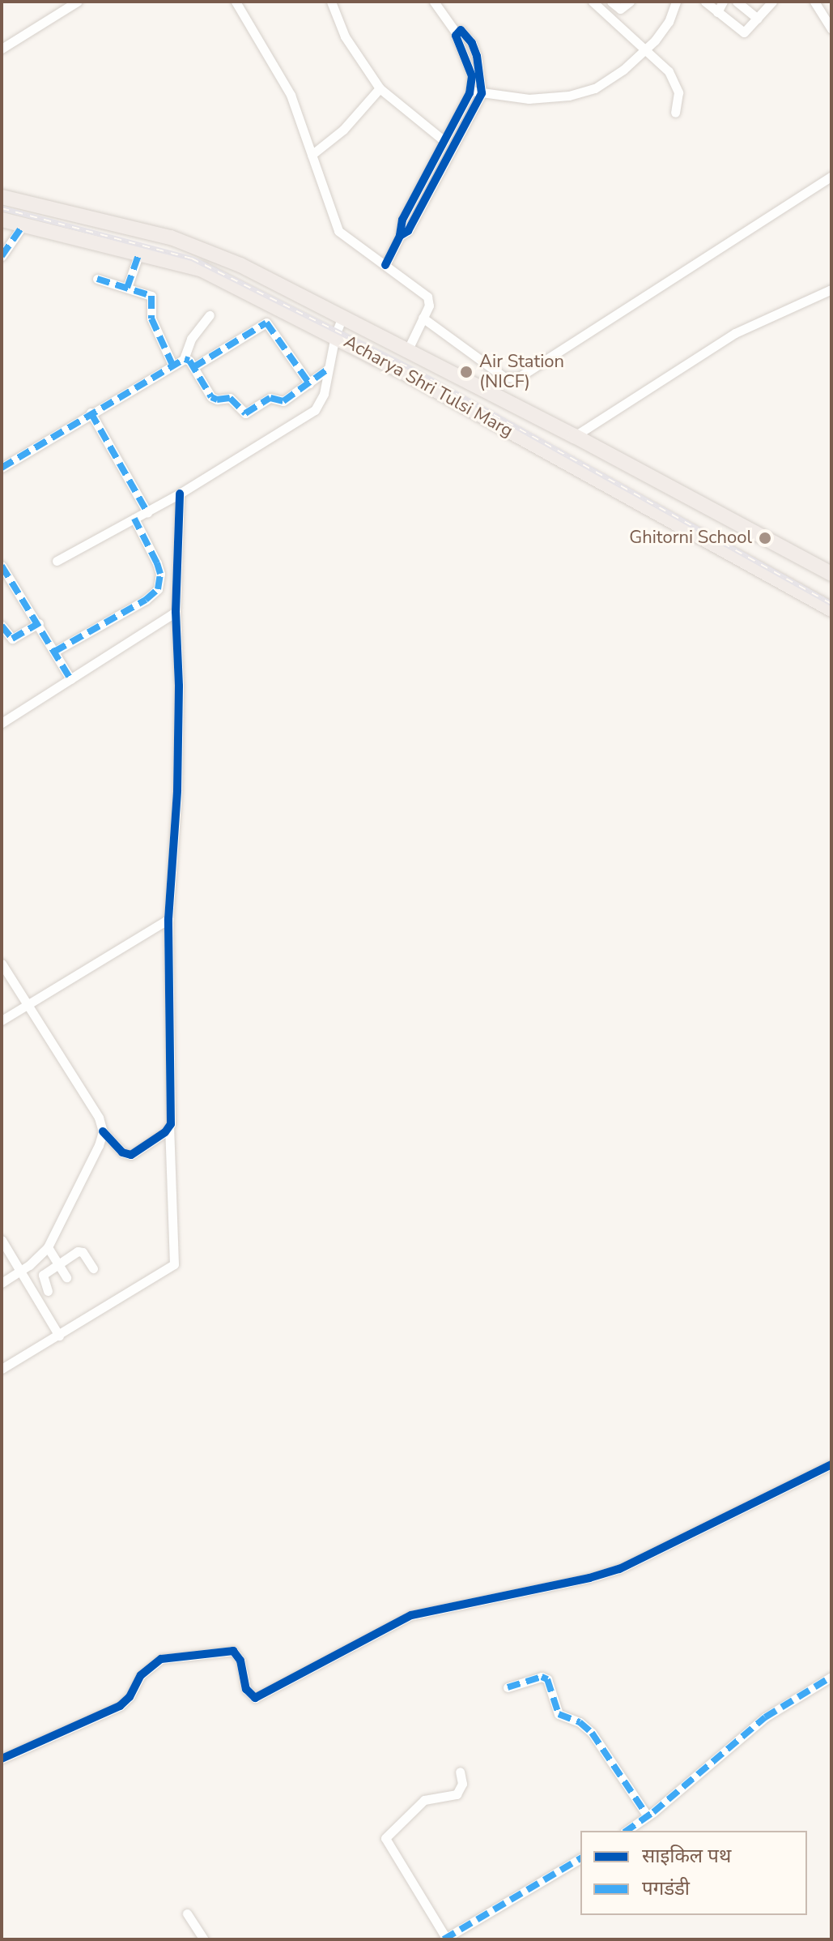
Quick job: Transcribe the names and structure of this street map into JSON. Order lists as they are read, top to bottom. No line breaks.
{"streets":{"highway":["Acharya Shri Tulsi Marg"]},"places":["Air Station (NICF)","Ghitorni School"],"legend":["साइकिल पथ","पगडंडी"]}
